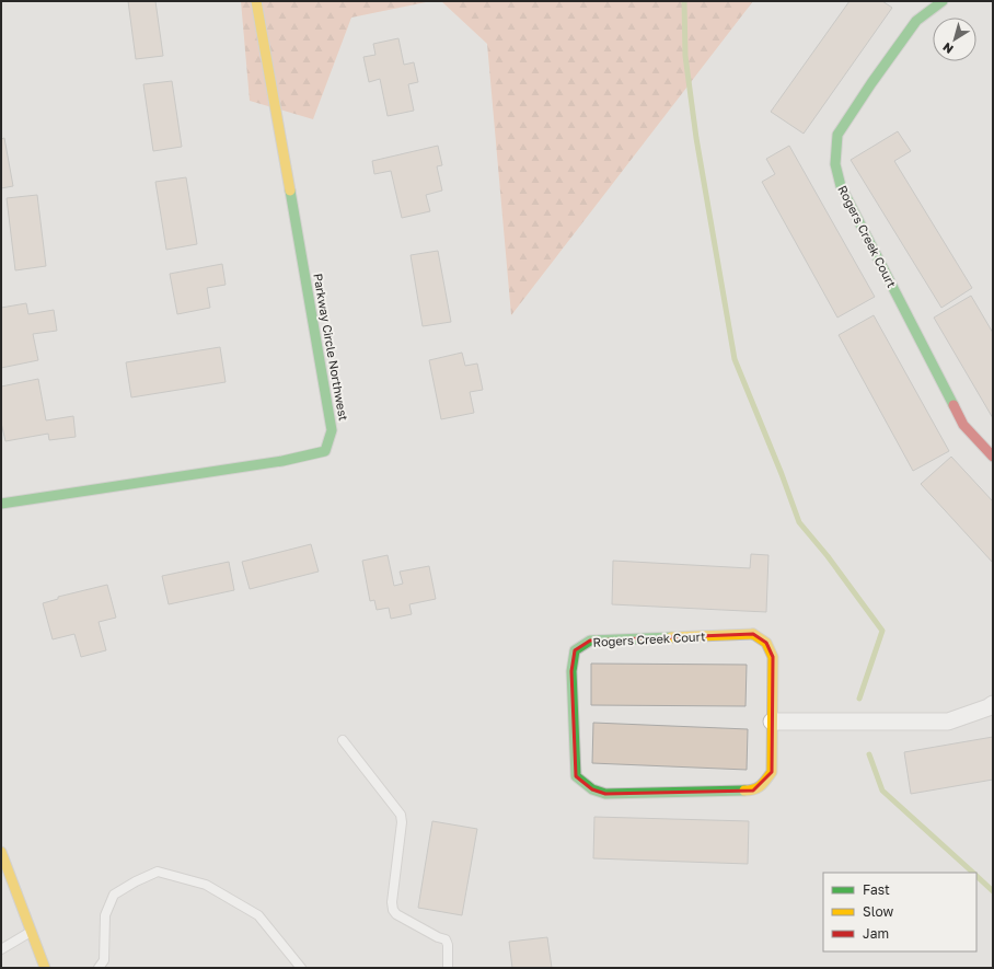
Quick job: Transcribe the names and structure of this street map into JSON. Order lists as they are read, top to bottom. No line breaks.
{"streets":{"street":["Rogers Creek Court","Parkway Circle Northwest"]},"legend":["Fast","Slow","Jam"],"north":"bottom left"}
